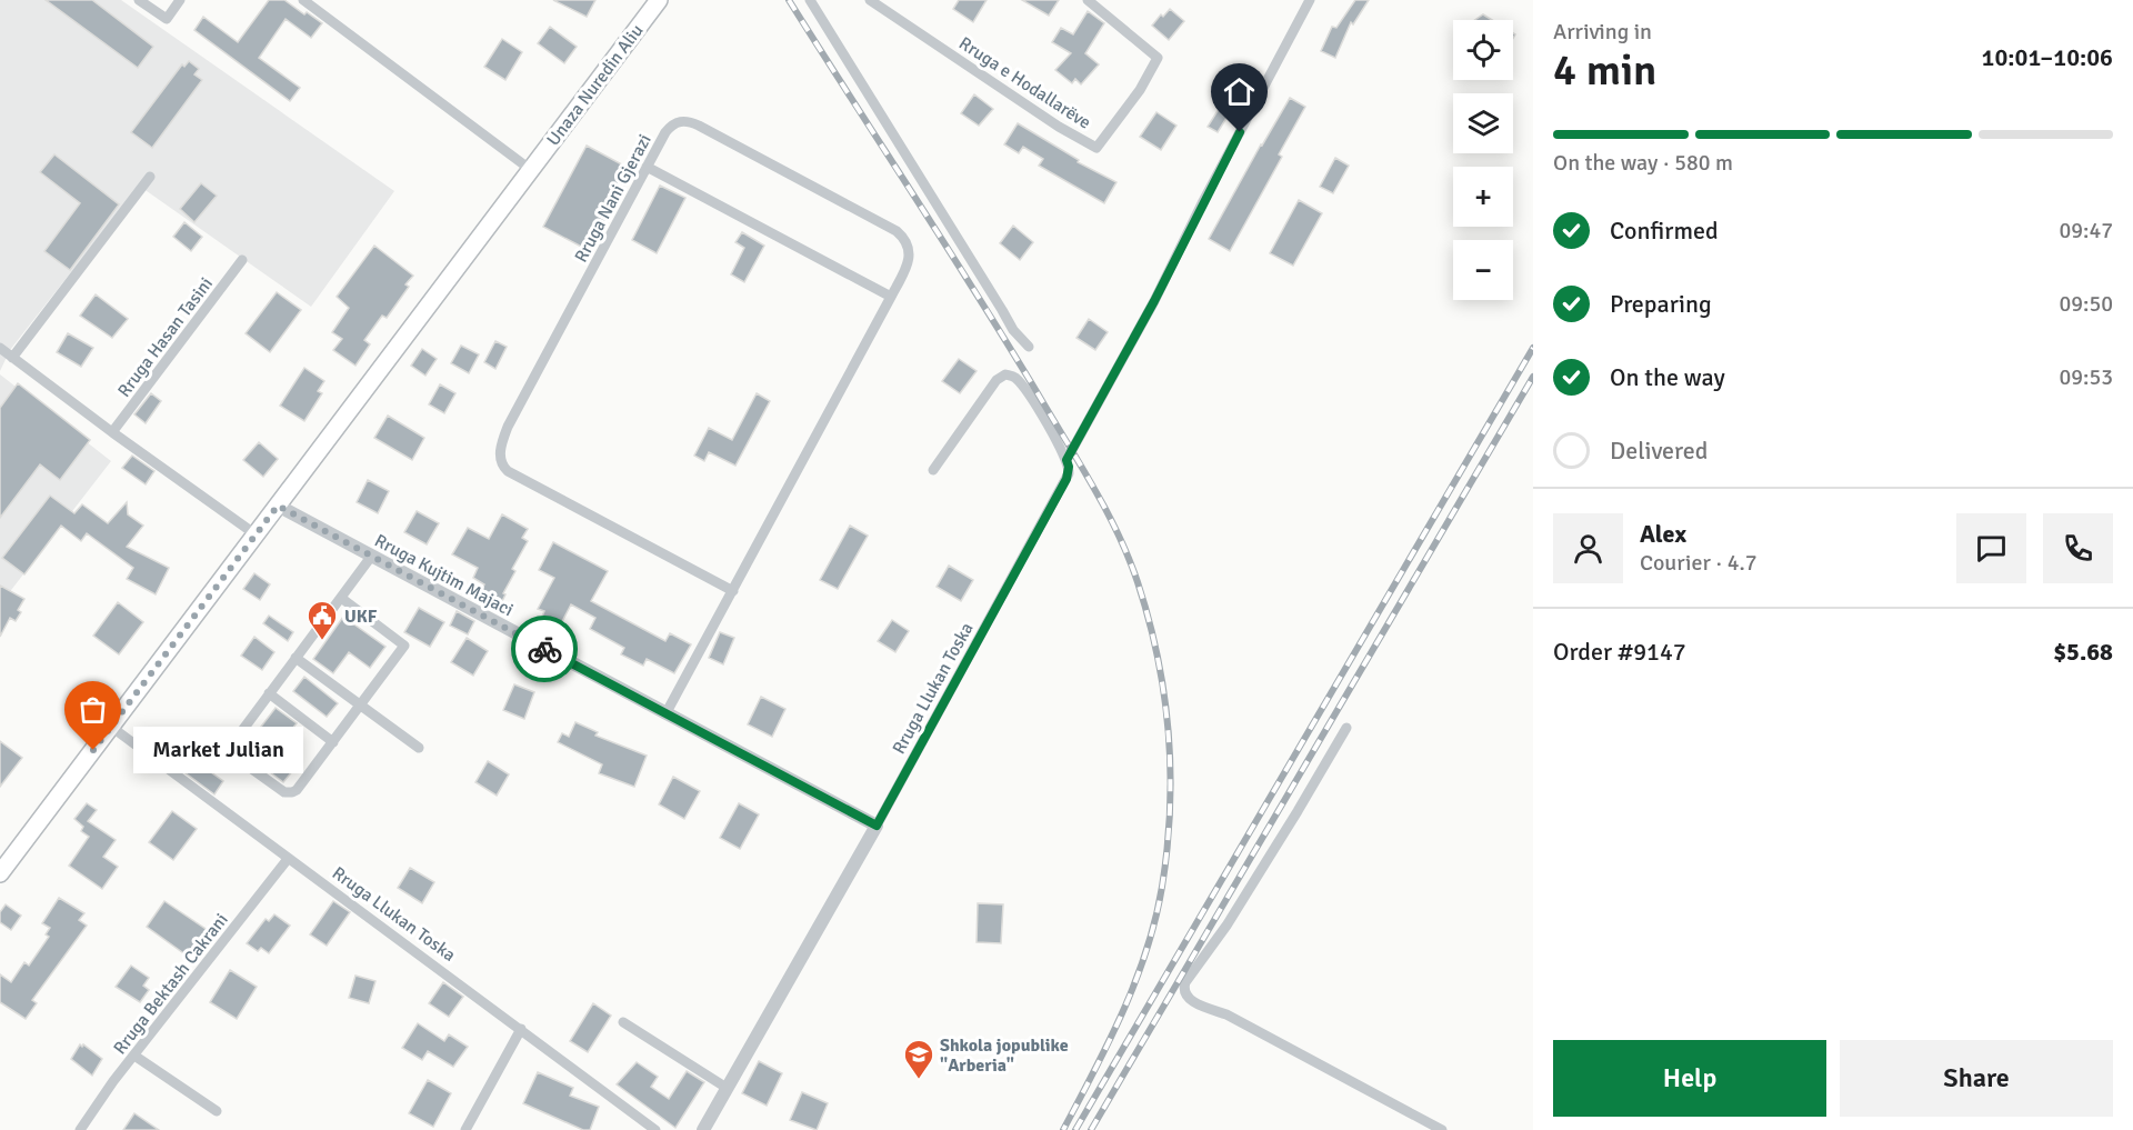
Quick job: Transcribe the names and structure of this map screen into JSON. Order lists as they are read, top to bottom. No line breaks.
{"streets":{"main road":["Unaza Nuredin Aliu"],"street":["Rruga e Hodallarëve","Rruga Nani Gjerazi","Rruga Hasan Tasini","Rruga Kujtim Majaci","Rruga Llukan Toska","Rruga Bektash Cakrani"]},"crossings":[["Unaza Nuredin Aliu","Rruga Kujtim Majaci"],["Unaza Nuredin Aliu","Rruga Llukan Toska"],["Rruga Nani Gjerazi","Rruga Kujtim Majaci"],["Rruga Kujtim Majaci","Rruga Llukan Toska"],["Rruga Llukan Toska","Rruga Bektash Cakrani"]],"places":{"public building":["UKF"],"other":["Market Julian"],"school or university":["Shkola jopublike \"Arberia\""]},"page":{"heading":["4 min","Arriving in","10:01–10:06"],"panel":["Alex","Courier · 4.7","Order #9147","$5.68"],"map_buttons":["+","−"],"bar":"On the way · 580 m","list":[["Confirmed","09:47"],["Preparing","09:50"],["On the way","09:53"],"Delivered"],"bubble":"Market Julian","buttons":["Help","Share"]}}
